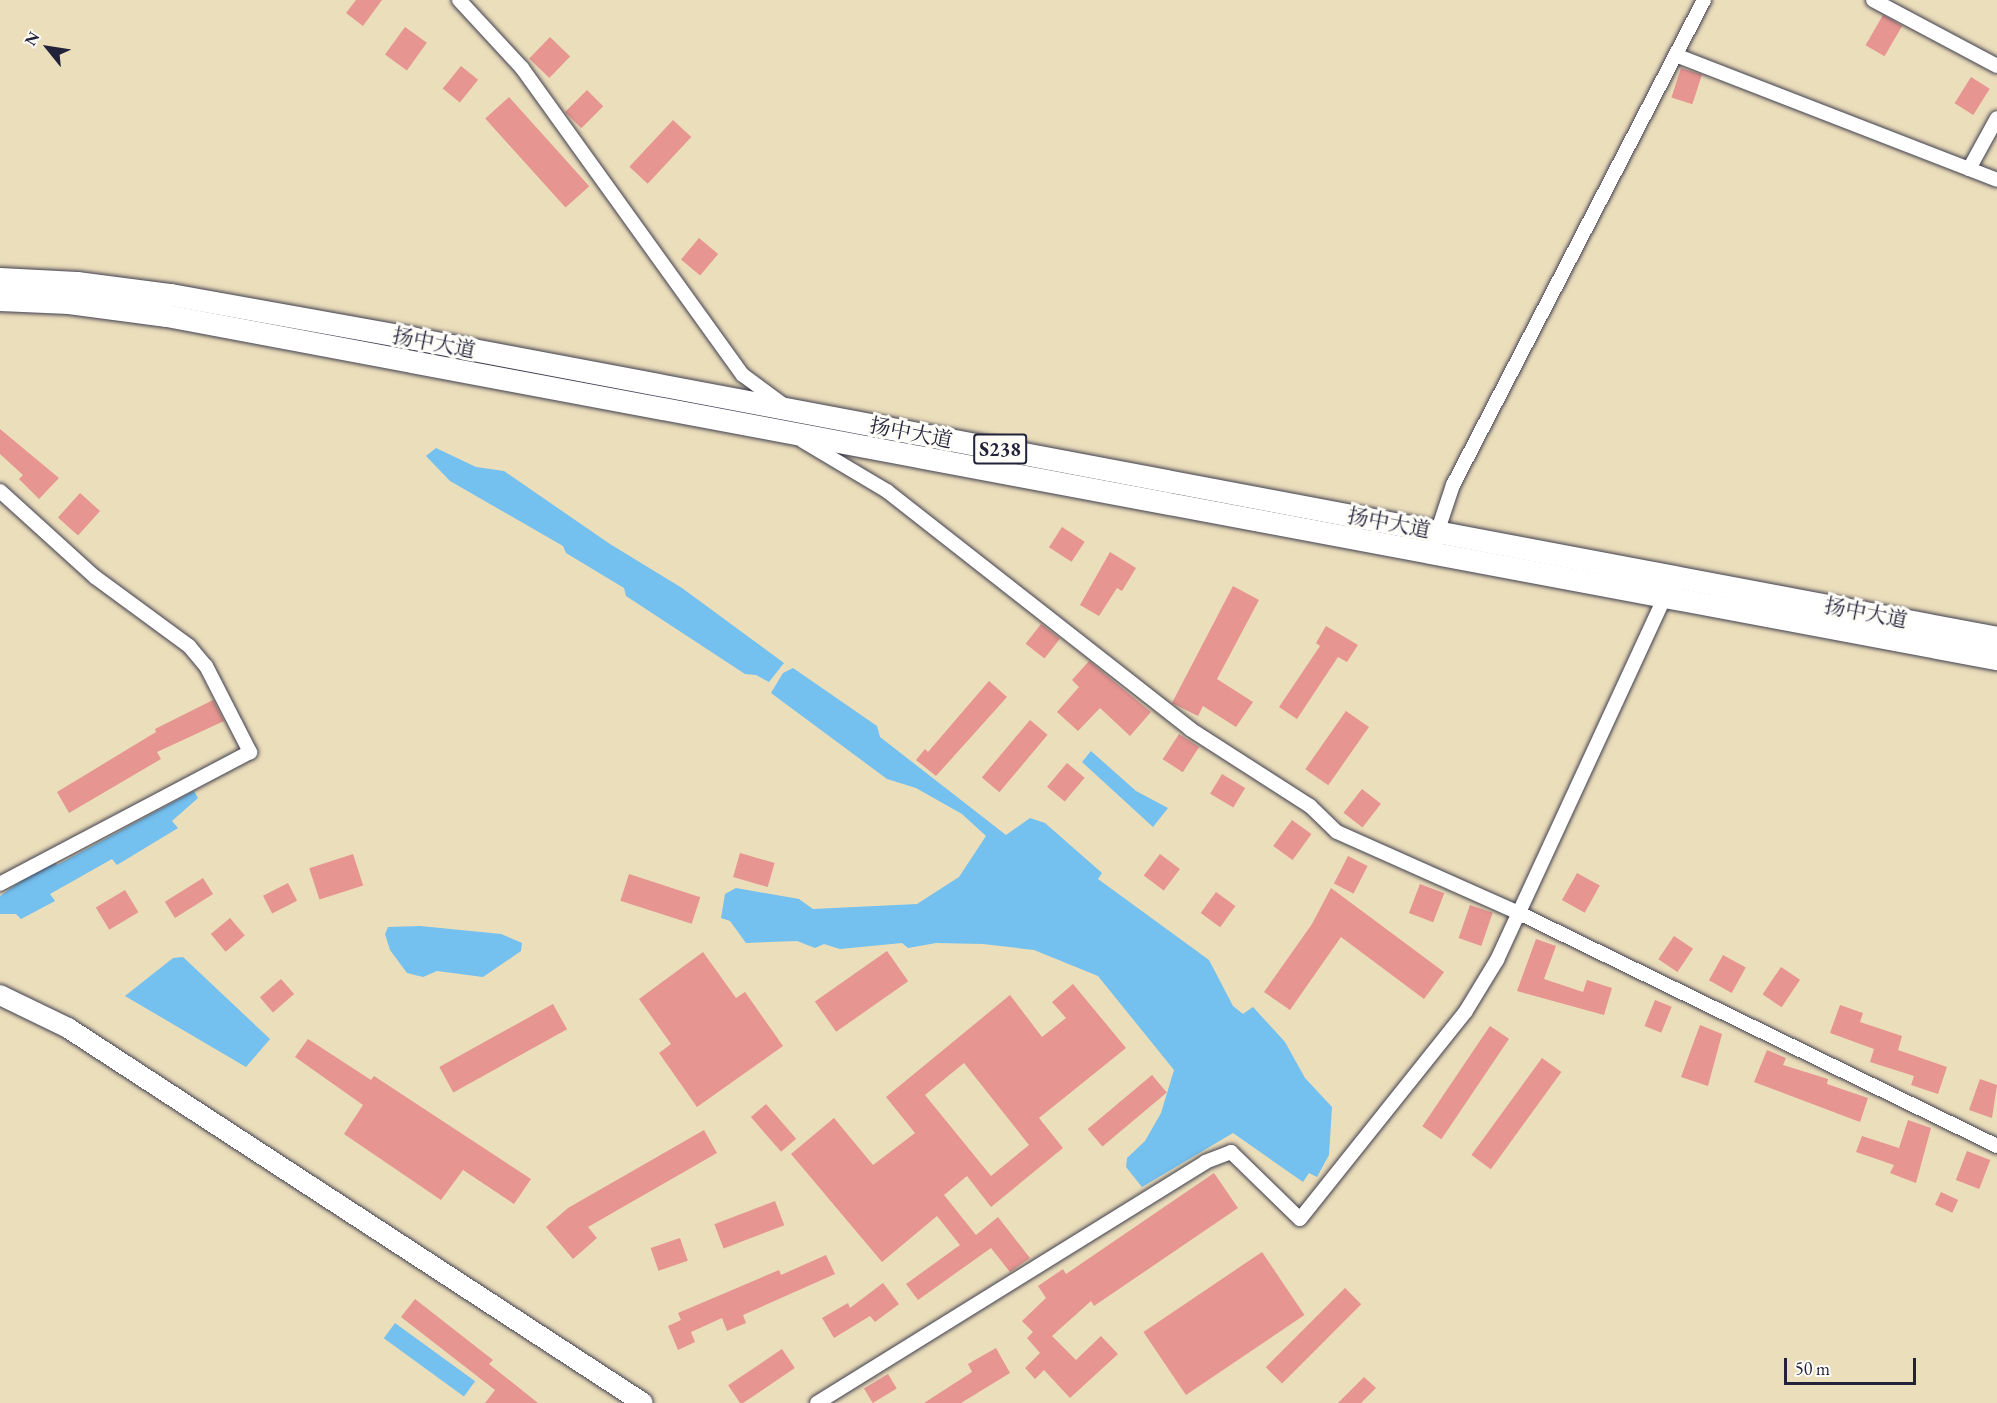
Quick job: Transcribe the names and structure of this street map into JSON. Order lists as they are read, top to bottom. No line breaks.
{"streets":{"main road":["扬中大道","S238"]},"scale_bar":"50 m","north":"top left"}
